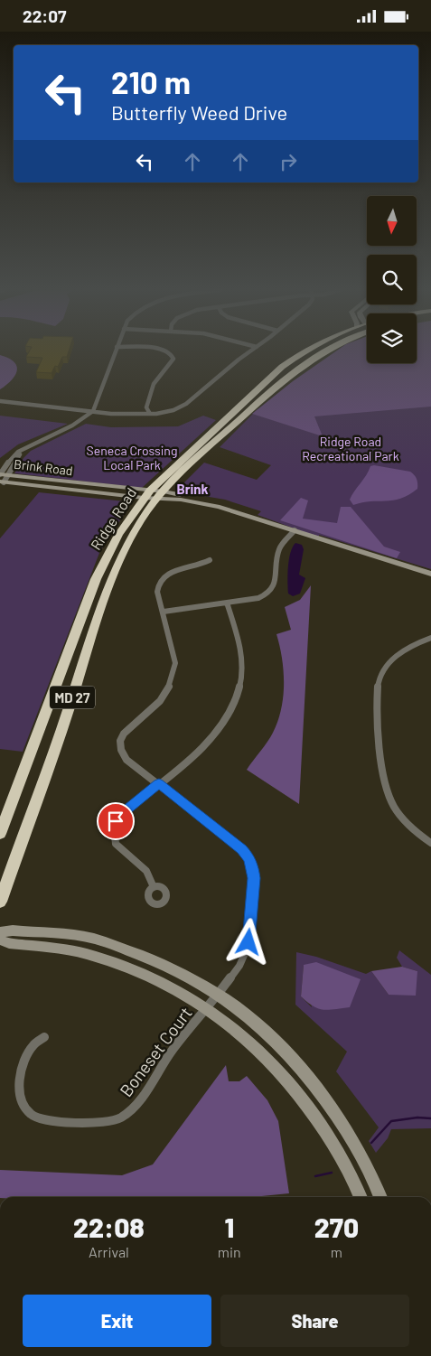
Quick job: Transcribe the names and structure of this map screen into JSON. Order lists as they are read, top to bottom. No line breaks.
{"streets":{"highway":["Ridge Road","MD 27"],"main road":["Brink Road"],"street":["Boneset Court"]},"crossings":[["Brink Road","Ridge Road"]],"districts":["Brink"],"parks":["Ridge Road Recreational Park","Seneca Crossing Local Park"],"north":"bottom","page":{"status":"22:07","turn":["210 m","Butterfly Weed Drive"],"eta":["22:08","Arrival","1","min","270","m"],"buttons":["Exit","Share"]}}
